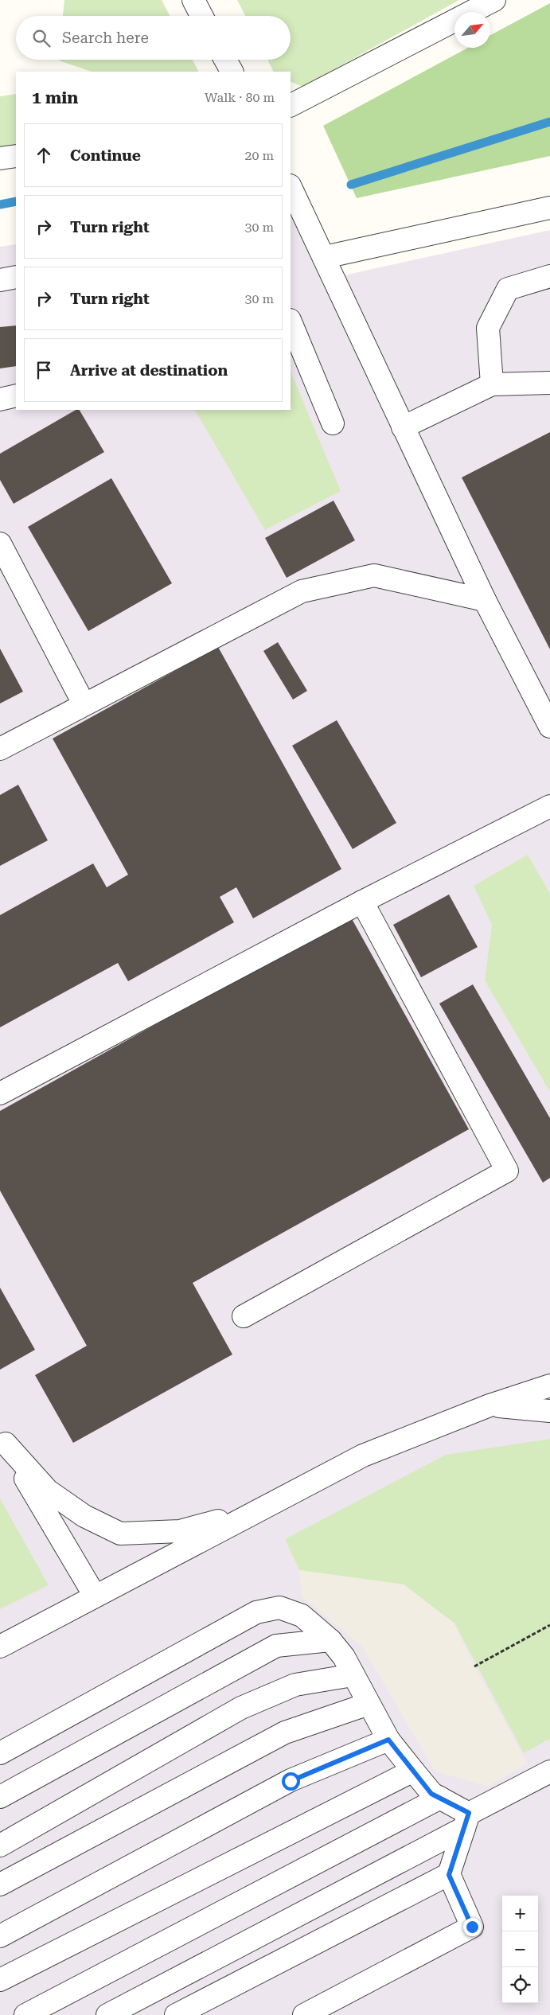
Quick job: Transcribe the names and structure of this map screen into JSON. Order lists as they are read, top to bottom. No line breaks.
{"north":"top right","page":{"search":"Search here","heading":["1 min","Walk · 80 m"],"list":[["Continue","20 m"],["Turn right","30 m"],["Turn right","30 m"],"Arrive at destination"],"map_buttons":["+","−"]}}
